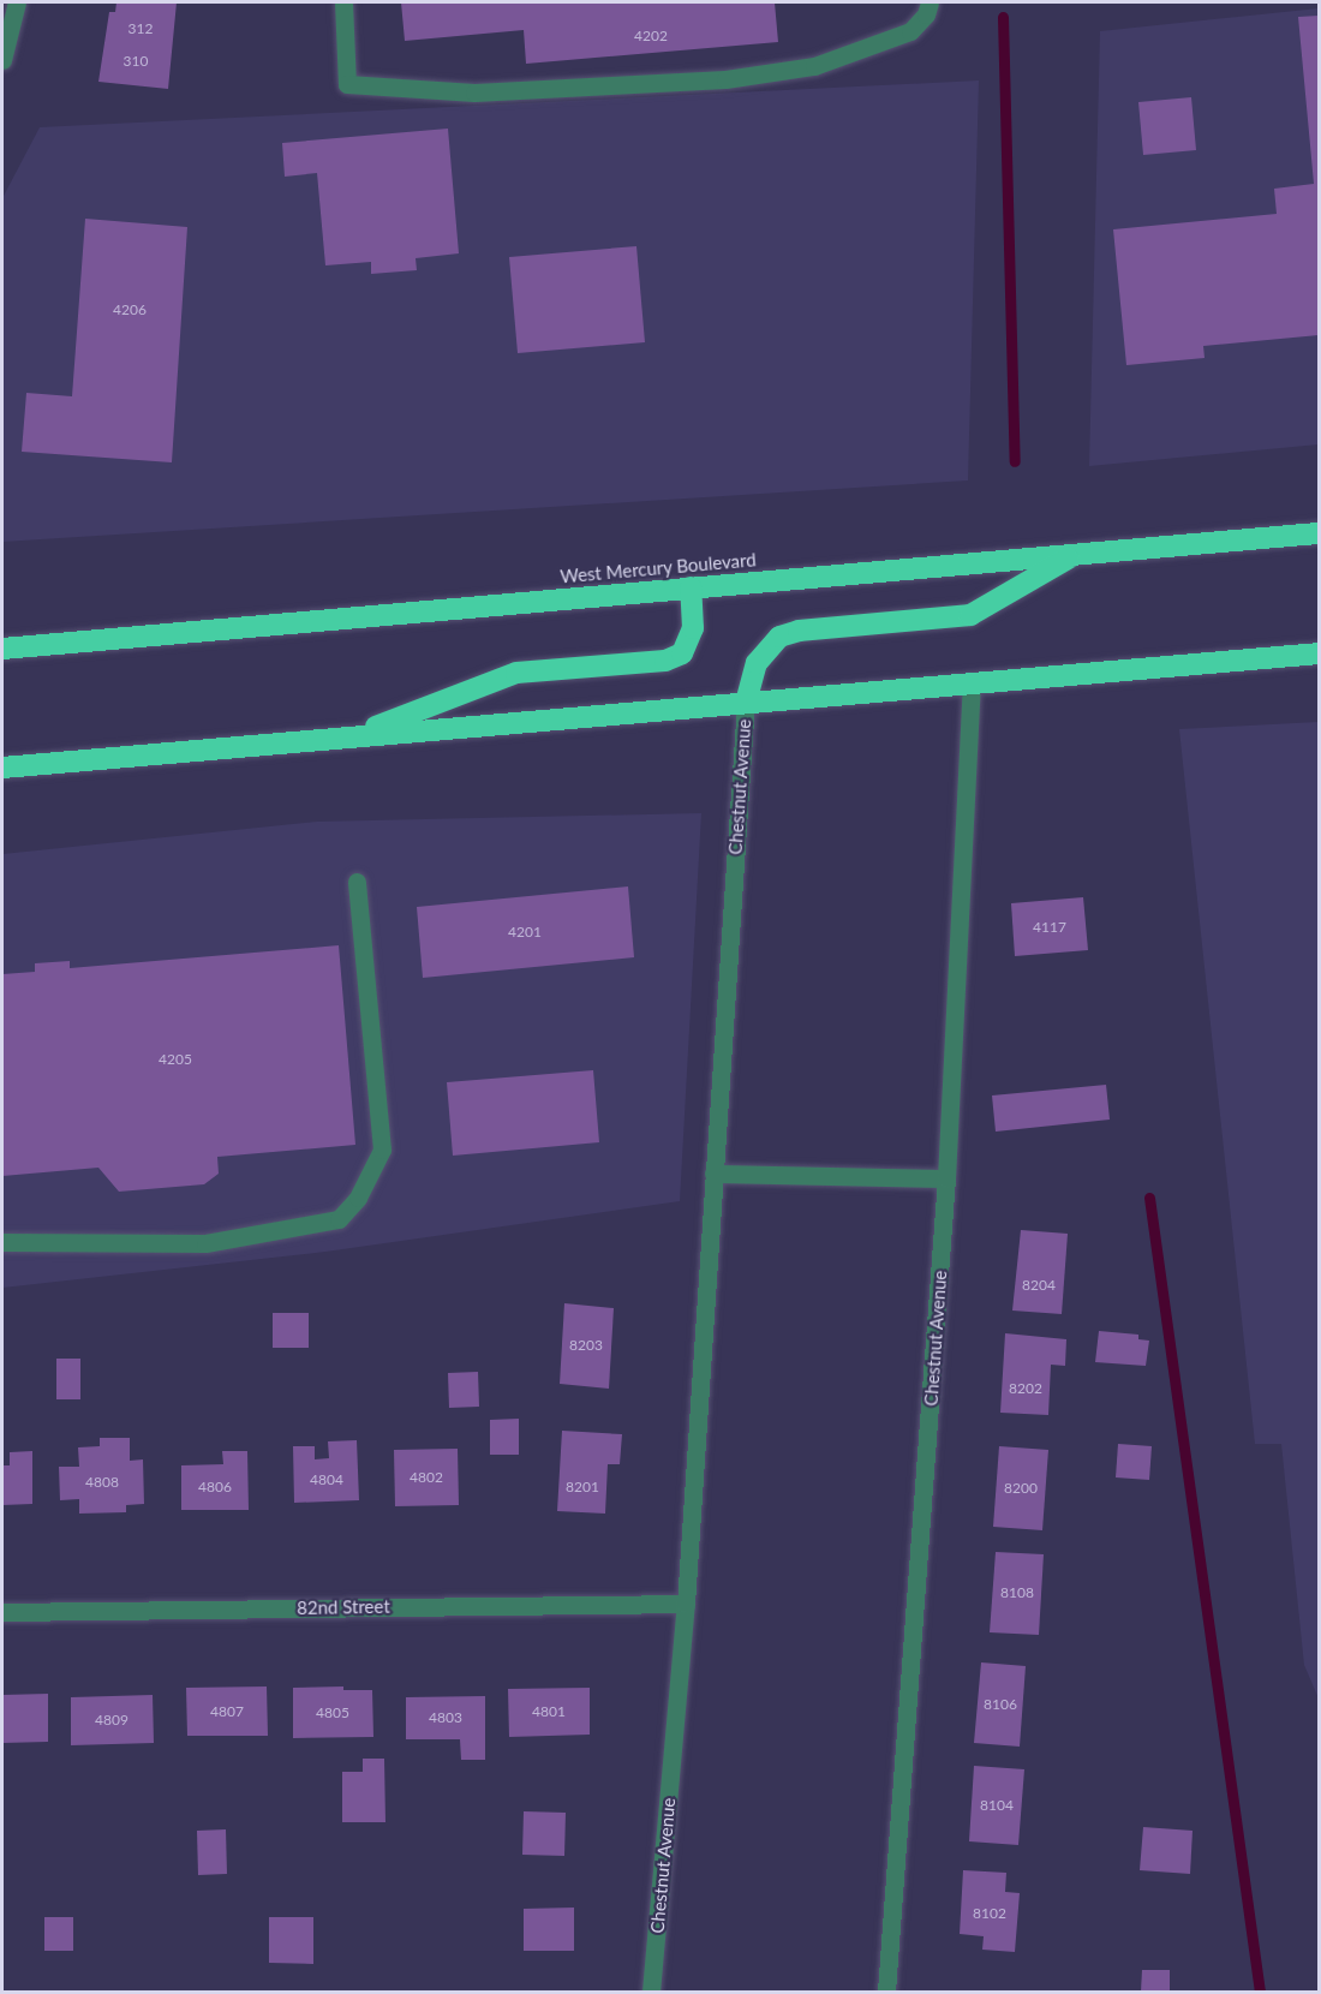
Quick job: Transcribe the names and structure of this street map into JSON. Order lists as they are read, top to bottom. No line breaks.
{"streets":{"highway":["West Mercury Boulevard"],"street":["Chestnut Avenue","82nd Street"]},"crossings":[["Chestnut Avenue","82nd Street"]],"house_numbers":["312","4202","310","4206","4117","4201","4205","8204","8203","8202","4802","4804","4808","4806","8201","8200","8108","8106","4807","4801","4805","4803","4809","8104","8102"]}
